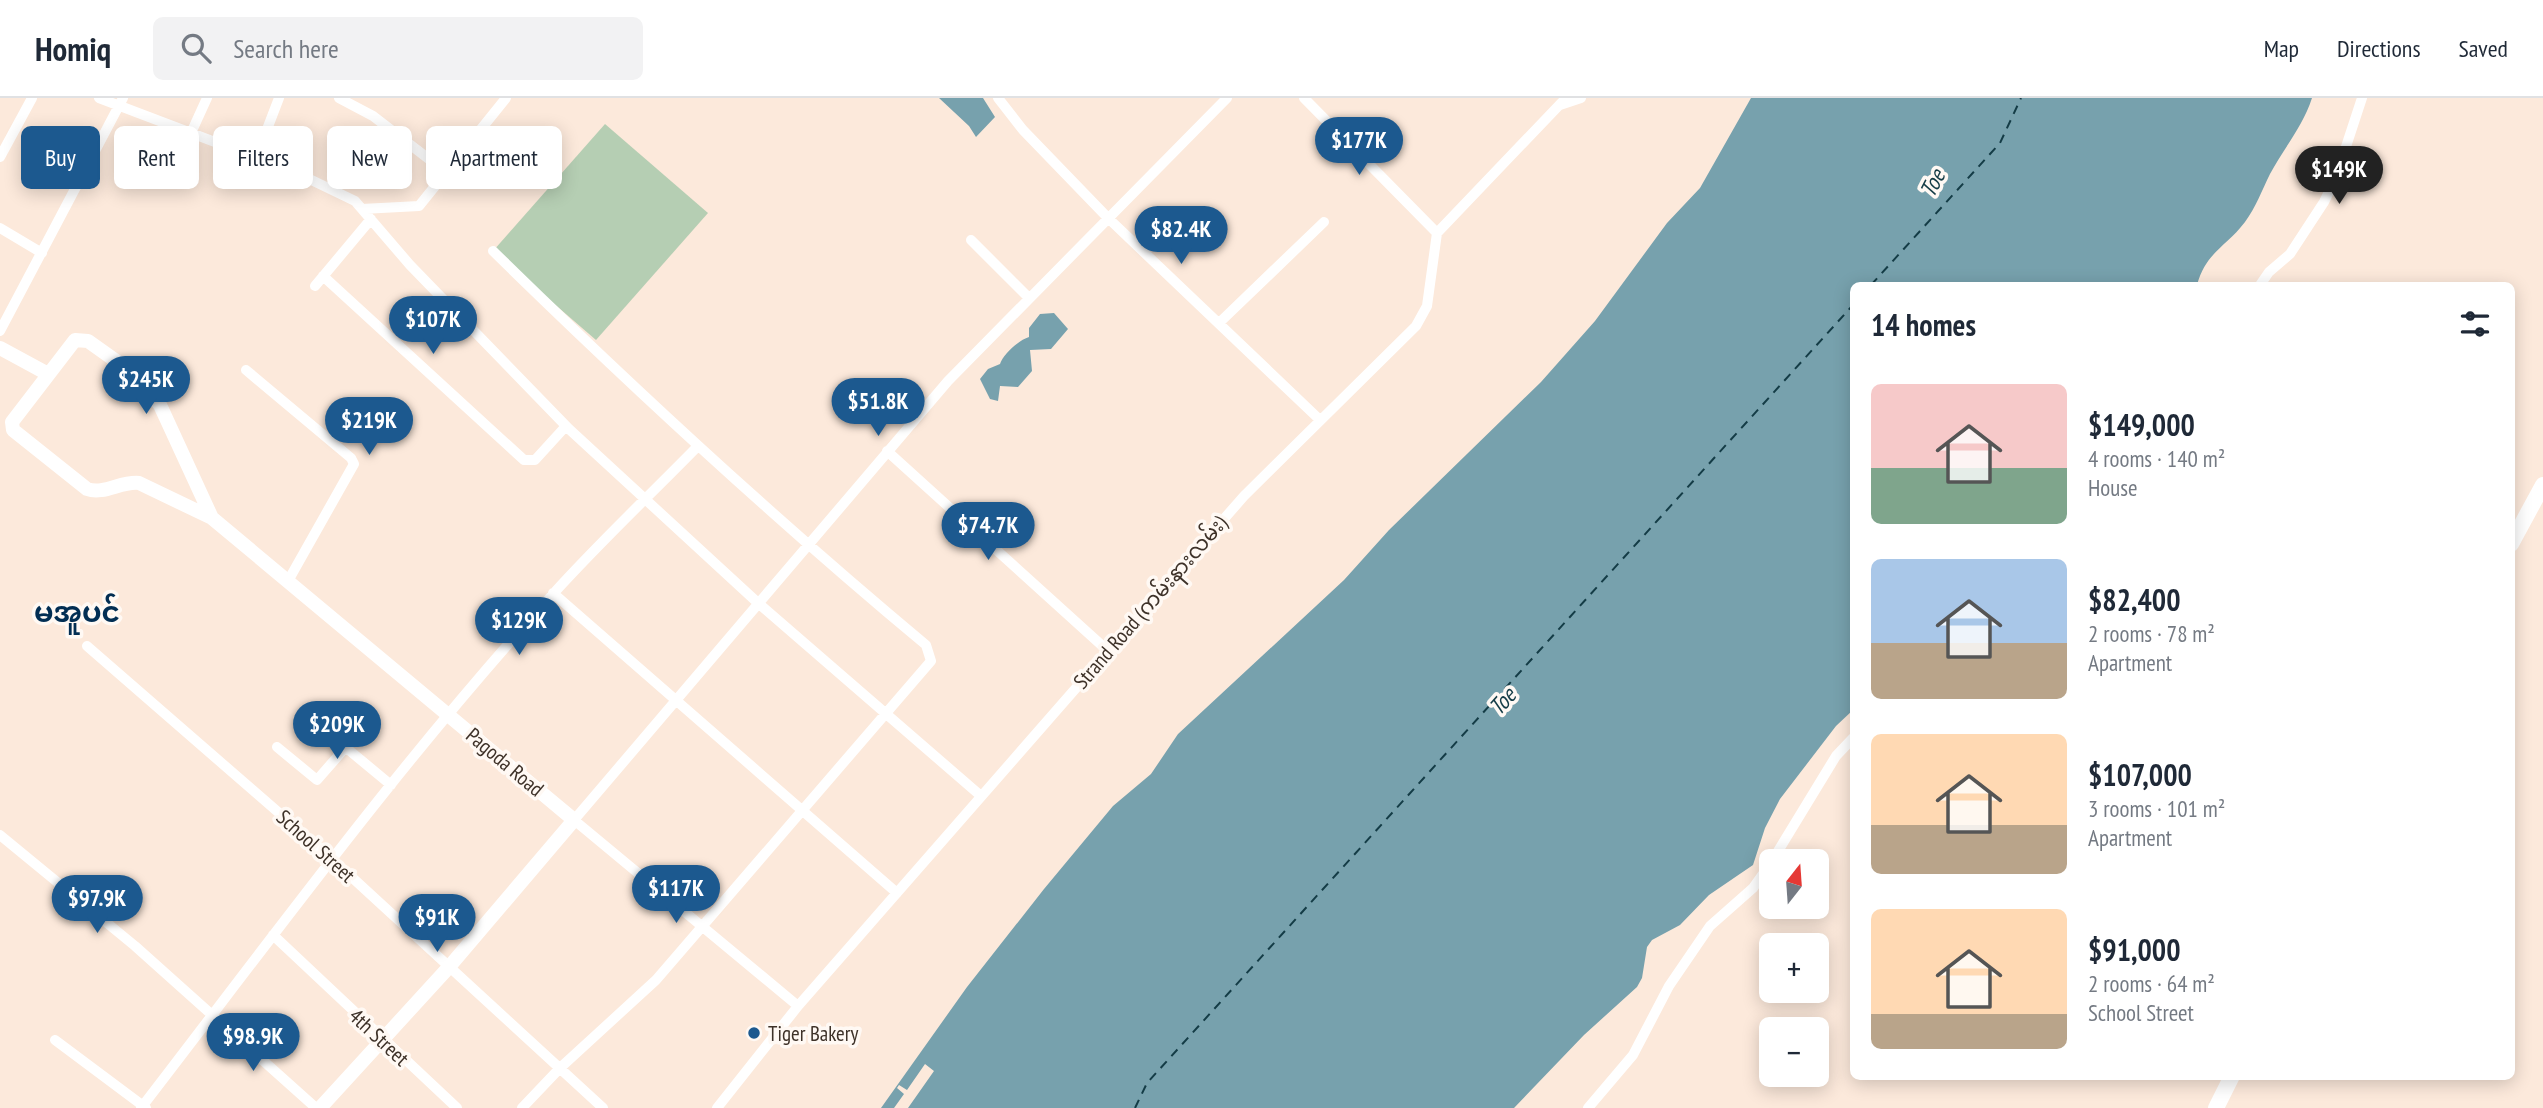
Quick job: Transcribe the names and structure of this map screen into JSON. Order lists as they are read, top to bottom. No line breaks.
{"streets":{"main road":["Pagoda Road"],"street":["Strand Road (ကမ်းနားလမ်း)","School Street","4th Street"]},"crossings":[["Strand Road (ကမ်းနားလမ်း)","Pagoda Road"]],"districts":["မအူပင်"],"water":["Toe"],"places":["Tiger Bakery"],"north":"top","page":{"header":"Homiq","search":"Search here","nav":["Map","Directions","Saved"],"price":["$177K","$149K","$82.4K","$107K","$245K","$51.8K","$219K","$74.7K","$129K","$209K","$117K","$97.9K","$91K","$98.9K"],"chip":["Buy","Rent","Filters","New","Apartment"],"heading":"14 homes","list":[{"name":"$149,000","note":"4 rooms · 140 m² · House"},{"name":"$82,400","note":"2 rooms · 78 m² · Apartment"},{"name":"$107,000","note":"3 rooms · 101 m² · Apartment"},{"name":"$91,000","note":"2 rooms · 64 m² · School Street"}],"map_buttons":["+","−"]}}
